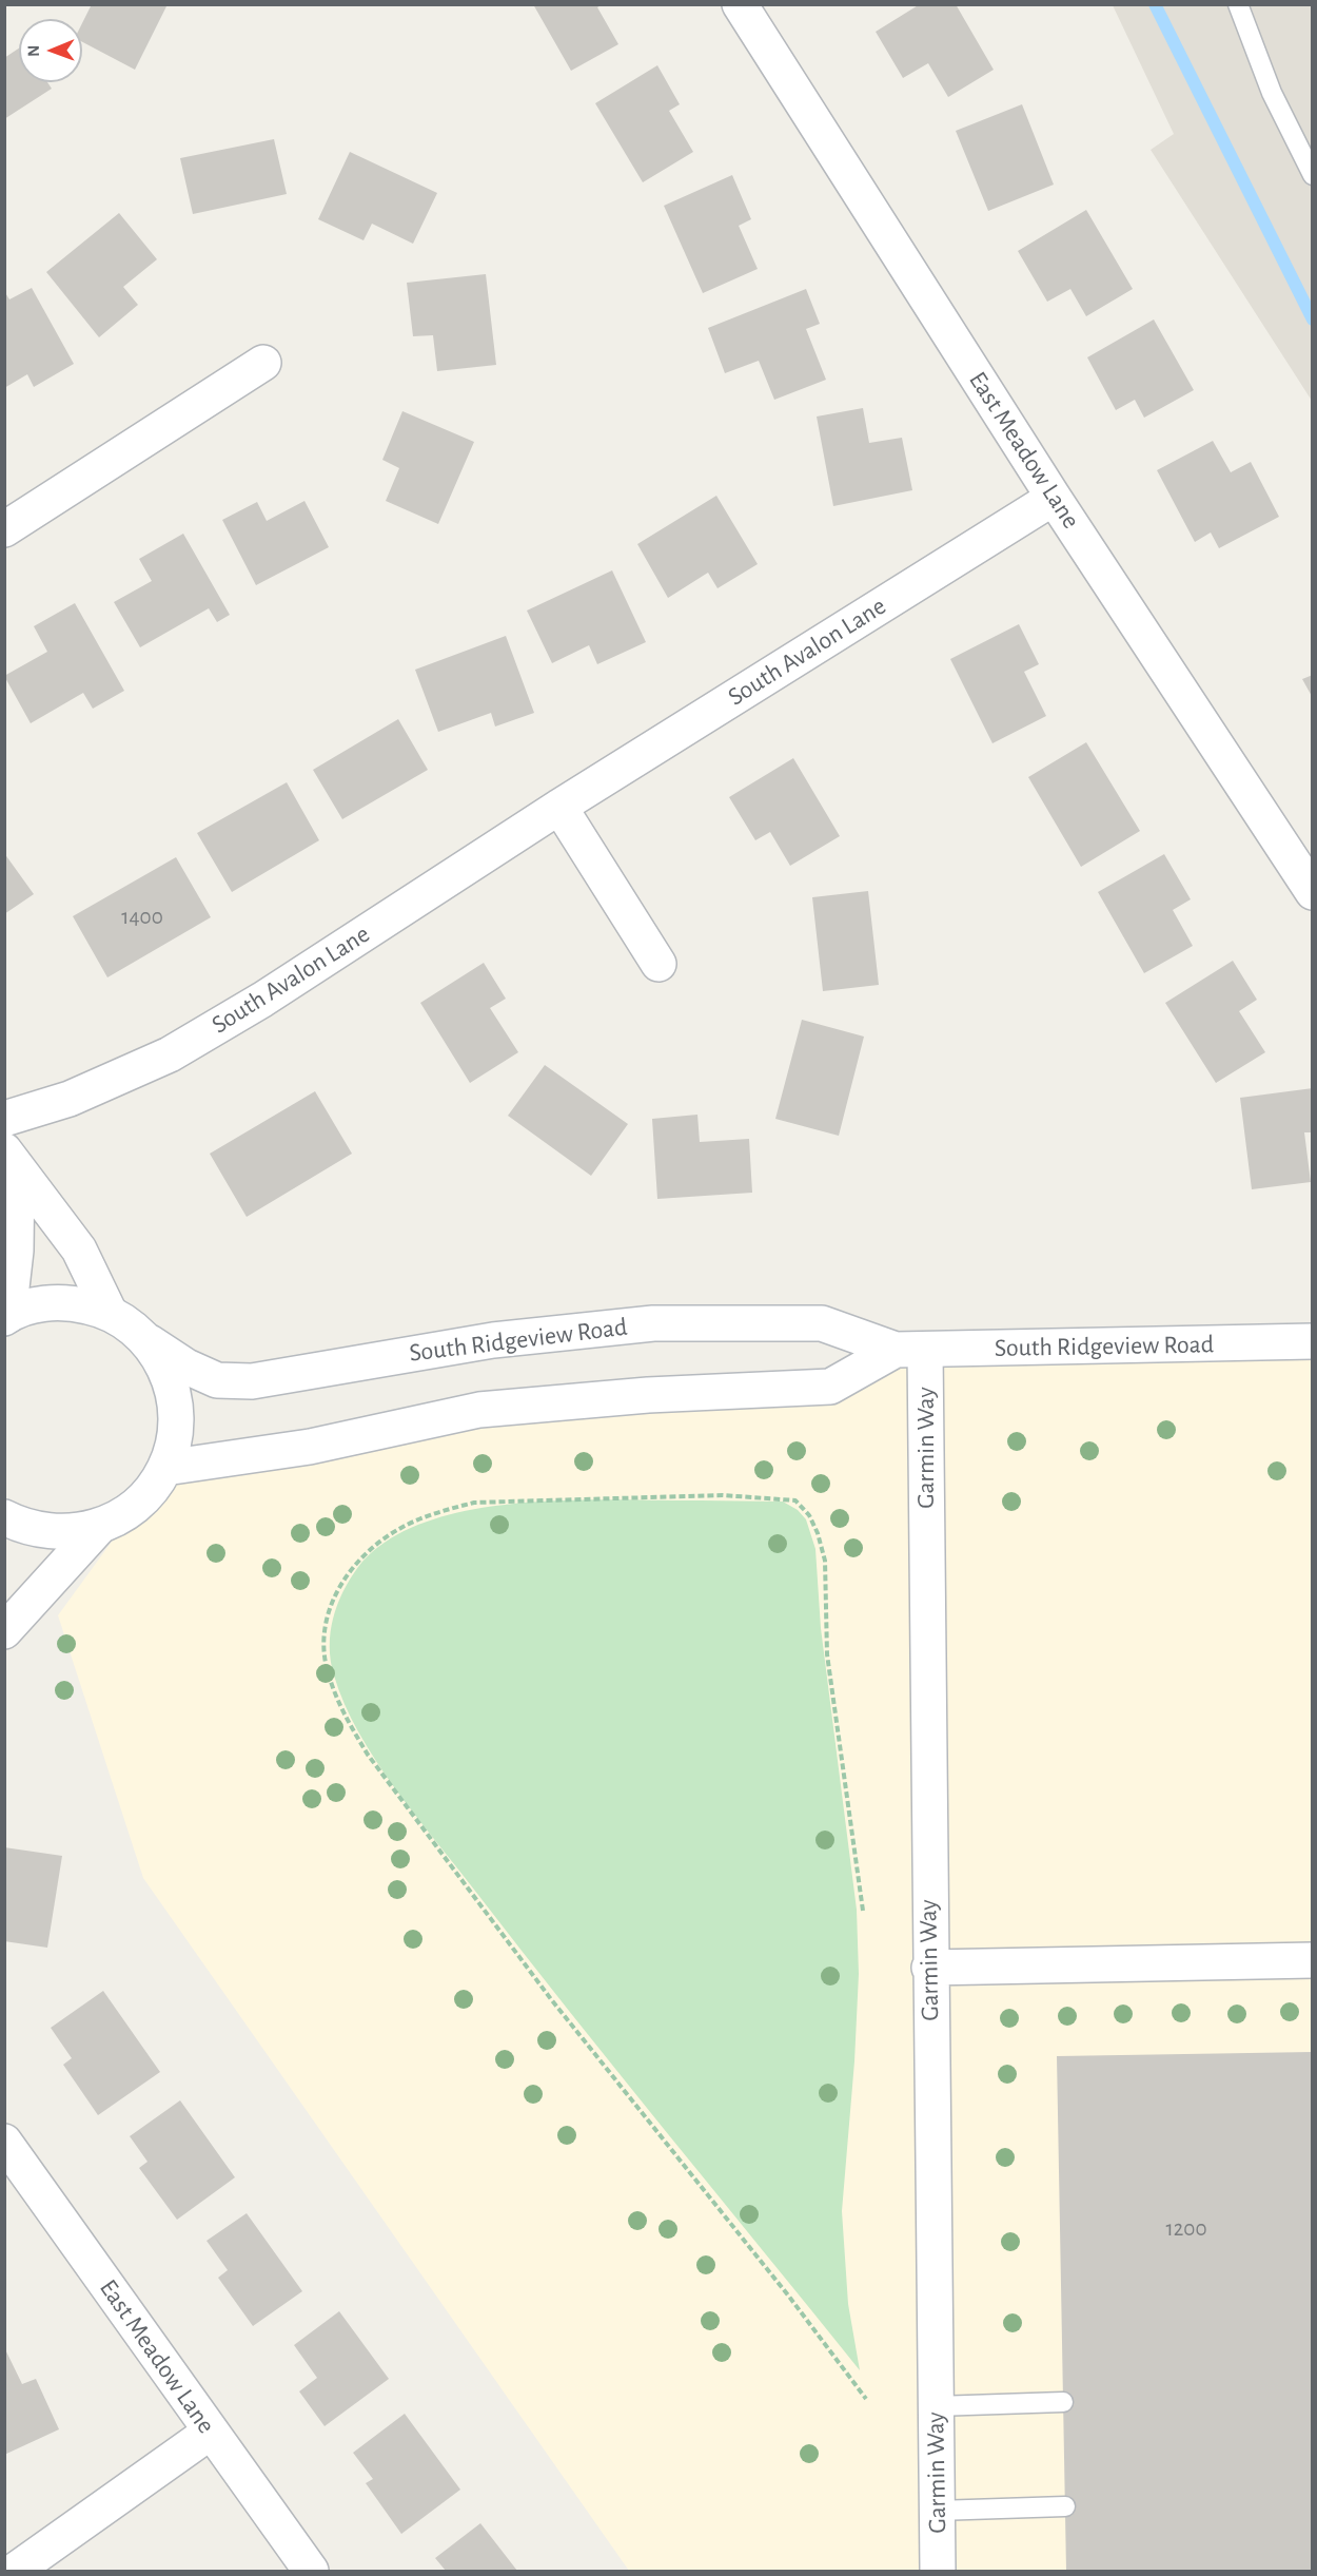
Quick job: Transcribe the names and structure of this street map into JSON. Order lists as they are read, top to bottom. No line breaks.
{"streets":{"street":["East Meadow Lane","South Avalon Lane","South Ridgeview Road","Garmin Way"]},"crossings":[["East Meadow Lane","South Avalon Lane"],["South Ridgeview Road","Garmin Way"]],"house_numbers":["1400","1200"],"north":"left"}
